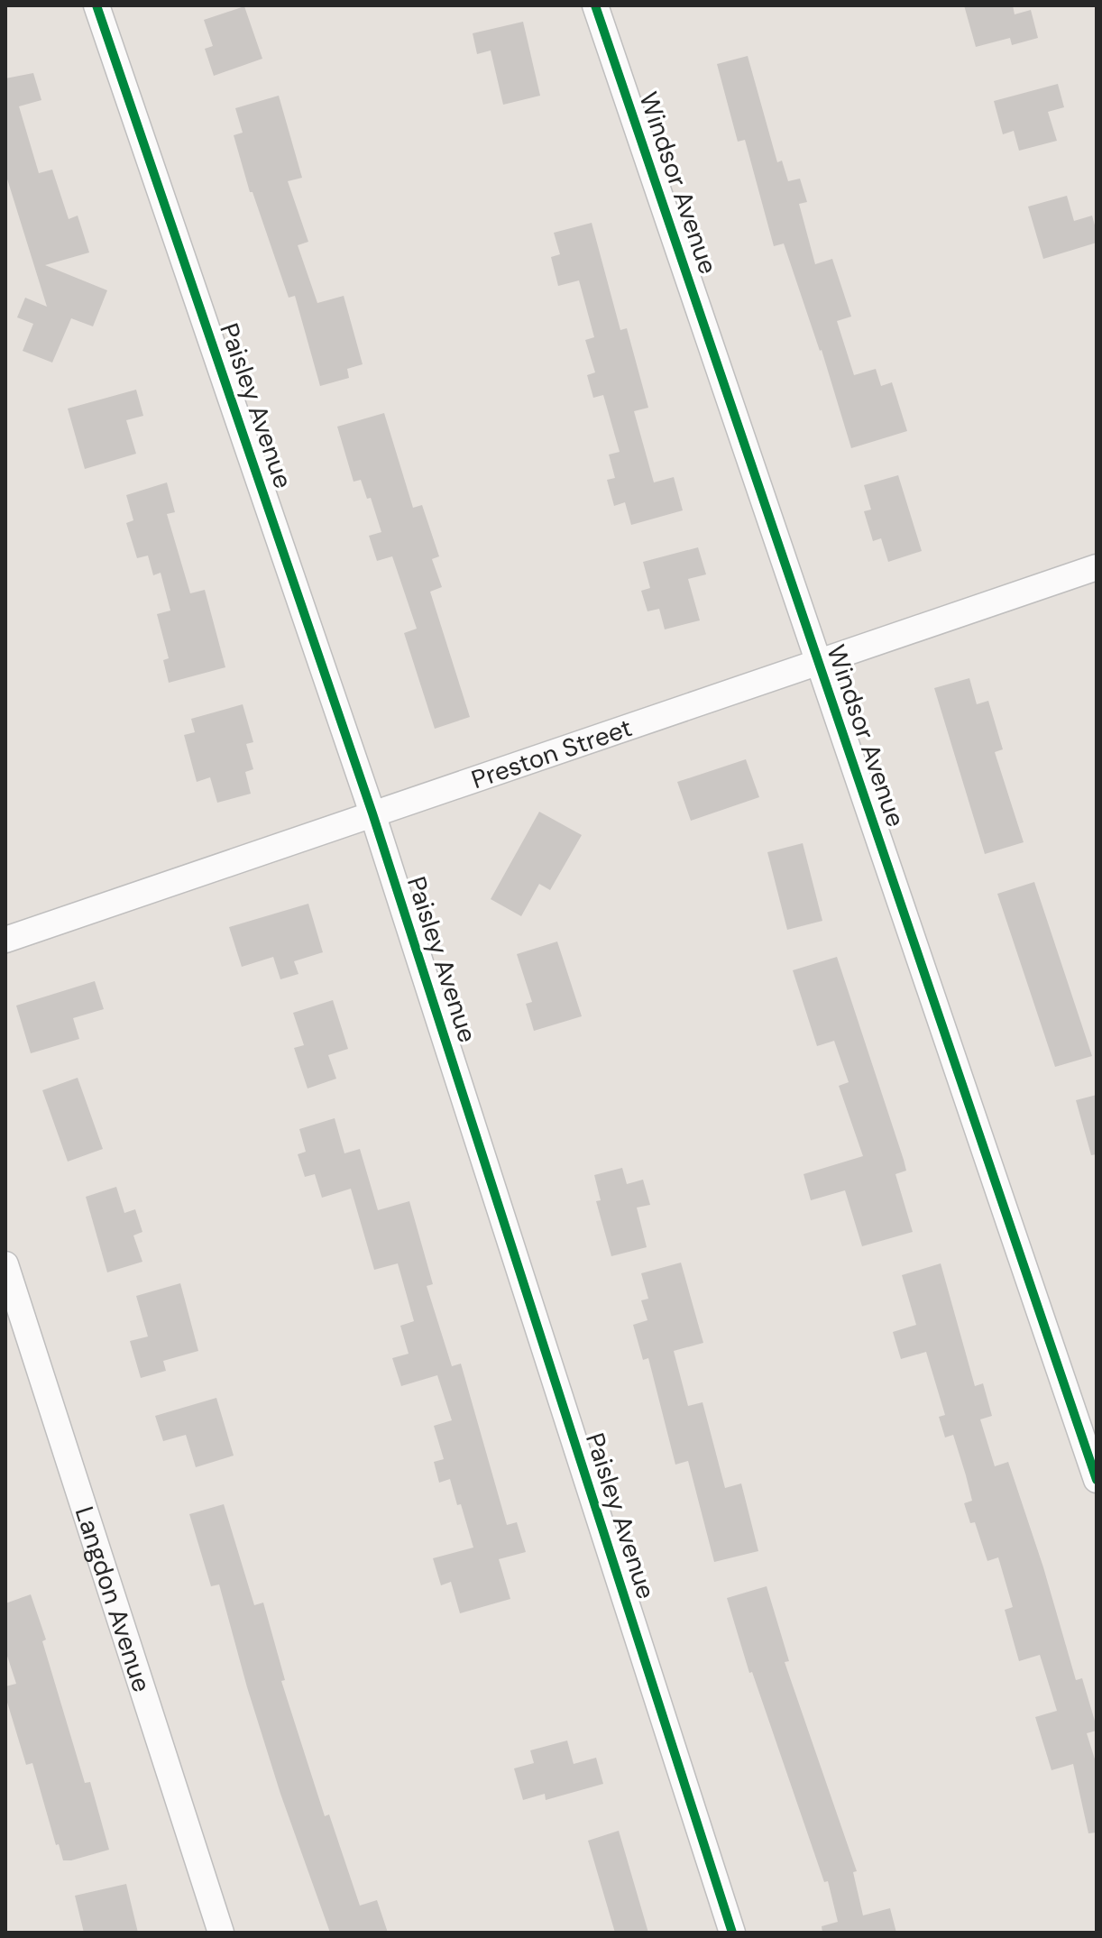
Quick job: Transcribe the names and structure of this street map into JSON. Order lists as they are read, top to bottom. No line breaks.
{"streets":{"street":["Windsor Avenue","Paisley Avenue","Preston Street","Langdon Avenue"]},"crossings":[["Windsor Avenue","Preston Street"],["Paisley Avenue","Preston Street"]]}
